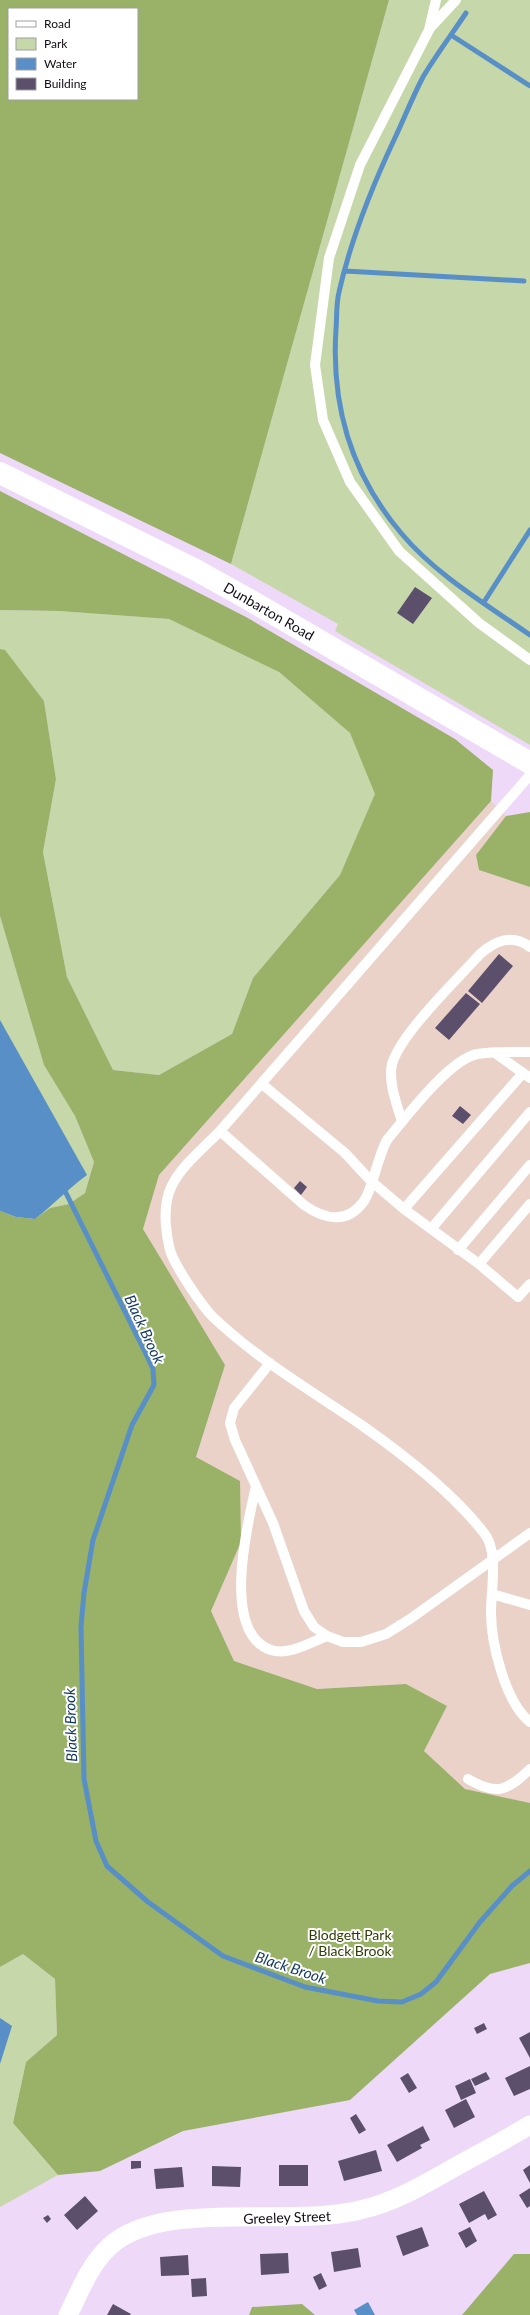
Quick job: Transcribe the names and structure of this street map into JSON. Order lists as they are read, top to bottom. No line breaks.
{"streets":{"street":["Dunbarton Road","Greeley Street"]},"water":["Black Brook"],"parks":["Blodgett Park / Black Brook"],"legend":["Road","Park","Water","Building"]}
